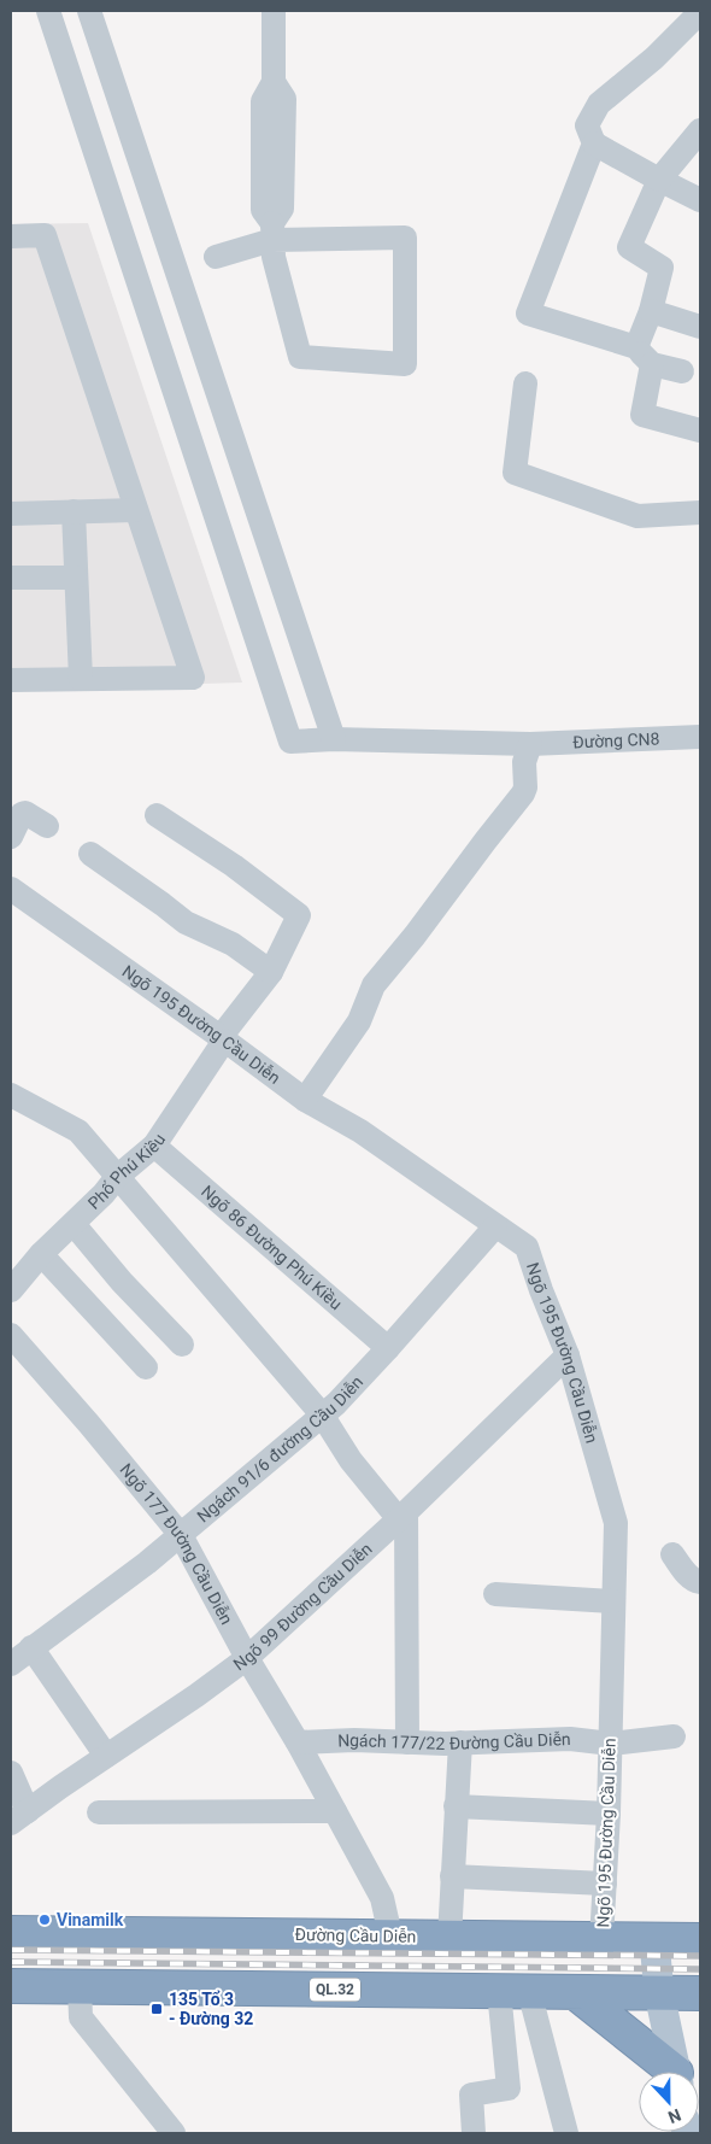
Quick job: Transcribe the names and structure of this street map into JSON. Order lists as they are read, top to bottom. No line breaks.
{"streets":{"highway":["Đường Cầu Diễn","QL.32"],"street":["Đường CN8","Ngõ 195 Đường Cầu Diễn","Phố Phú Kiều","Ngõ 86 Đường Phú Kiều","Ngách 91/6 đường Cầu Diễn","Ngõ 177 Đường Cầu Diễn","Ngõ 99 Đường Cầu Diễn","Ngách 177/22 Đường Cầu Diễn"]},"crossings":[["Ngõ 195 Đường Cầu Diễn","Phố Phú Kiều"],["Ngõ 195 Đường Cầu Diễn","Ngách 91/6 đường Cầu Diễn"],["Ngõ 195 Đường Cầu Diễn","Ngõ 99 Đường Cầu Diễn"],["Ngõ 195 Đường Cầu Diễn","Ngách 177/22 Đường Cầu Diễn"],["Ngõ 195 Đường Cầu Diễn","Đường Cầu Diễn"],["Phố Phú Kiều","Ngõ 86 Đường Phú Kiều"],["Ngõ 86 Đường Phú Kiều","Ngách 91/6 đường Cầu Diễn"],["Ngách 91/6 đường Cầu Diễn","Ngõ 177 Đường Cầu Diễn"],["Ngõ 177 Đường Cầu Diễn","Ngõ 99 Đường Cầu Diễn"],["Ngõ 177 Đường Cầu Diễn","Ngách 177/22 Đường Cầu Diễn"],["Ngõ 177 Đường Cầu Diễn","Đường Cầu Diễn"]],"places":{"other":["Vinamilk"],"transit":["135 Tổ 3 - Đường 32"]},"north":"bottom"}
